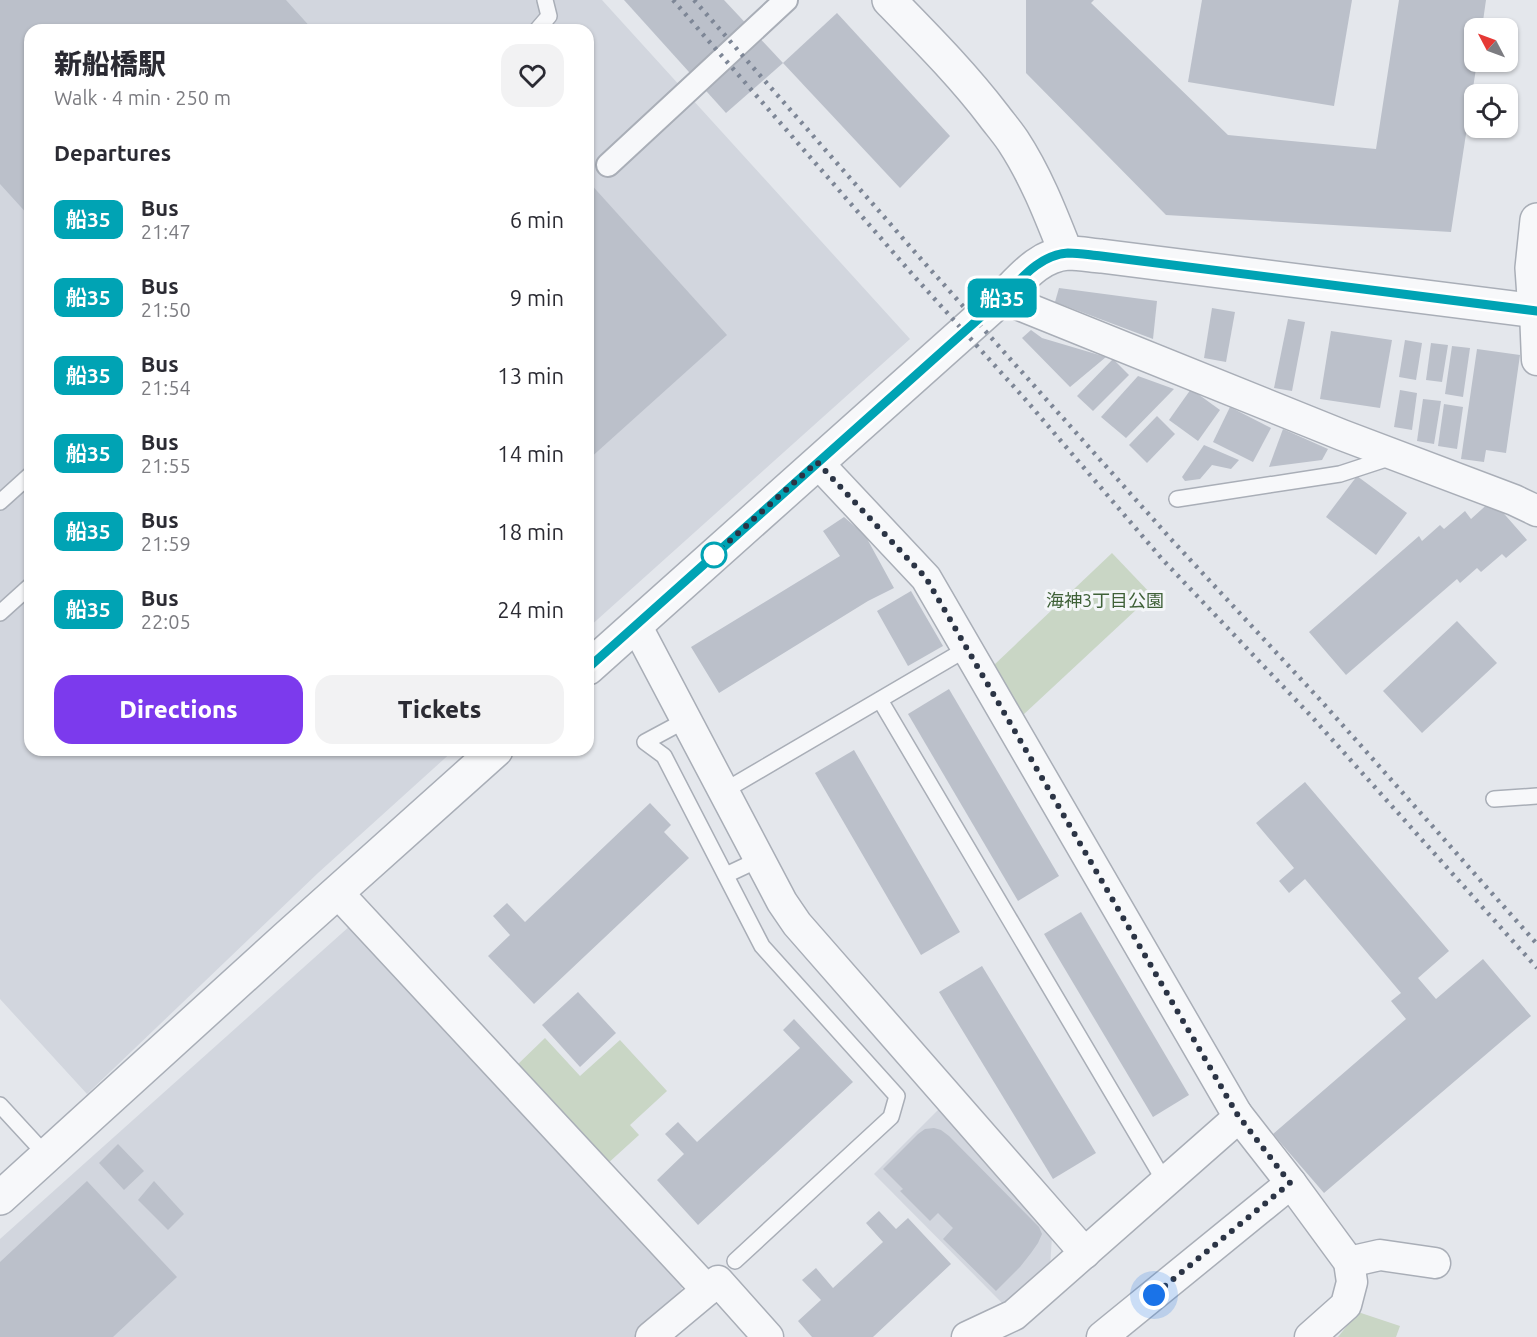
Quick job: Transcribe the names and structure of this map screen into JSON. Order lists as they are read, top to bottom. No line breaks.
{"parks":["海神3丁目公園"],"lines":["bus line 船35"],"north":"top left","page":{"on_map":"船35","heading":[["新船橋駅","Walk · 4 min · 250 m"],"Departures"],"list":[{"mark":"船35","name":"Bus","note":"21:47","value":"6 min"},{"mark":"船35","name":"Bus","note":"21:50","value":"9 min"},{"mark":"船35","name":"Bus","note":"21:54","value":"13 min"},{"mark":"船35","name":"Bus","note":"21:55","value":"14 min"},{"mark":"船35","name":"Bus","note":"21:59","value":"18 min"},{"mark":"船35","name":"Bus","note":"22:05","value":"24 min"}],"buttons":["Directions","Tickets"]}}
